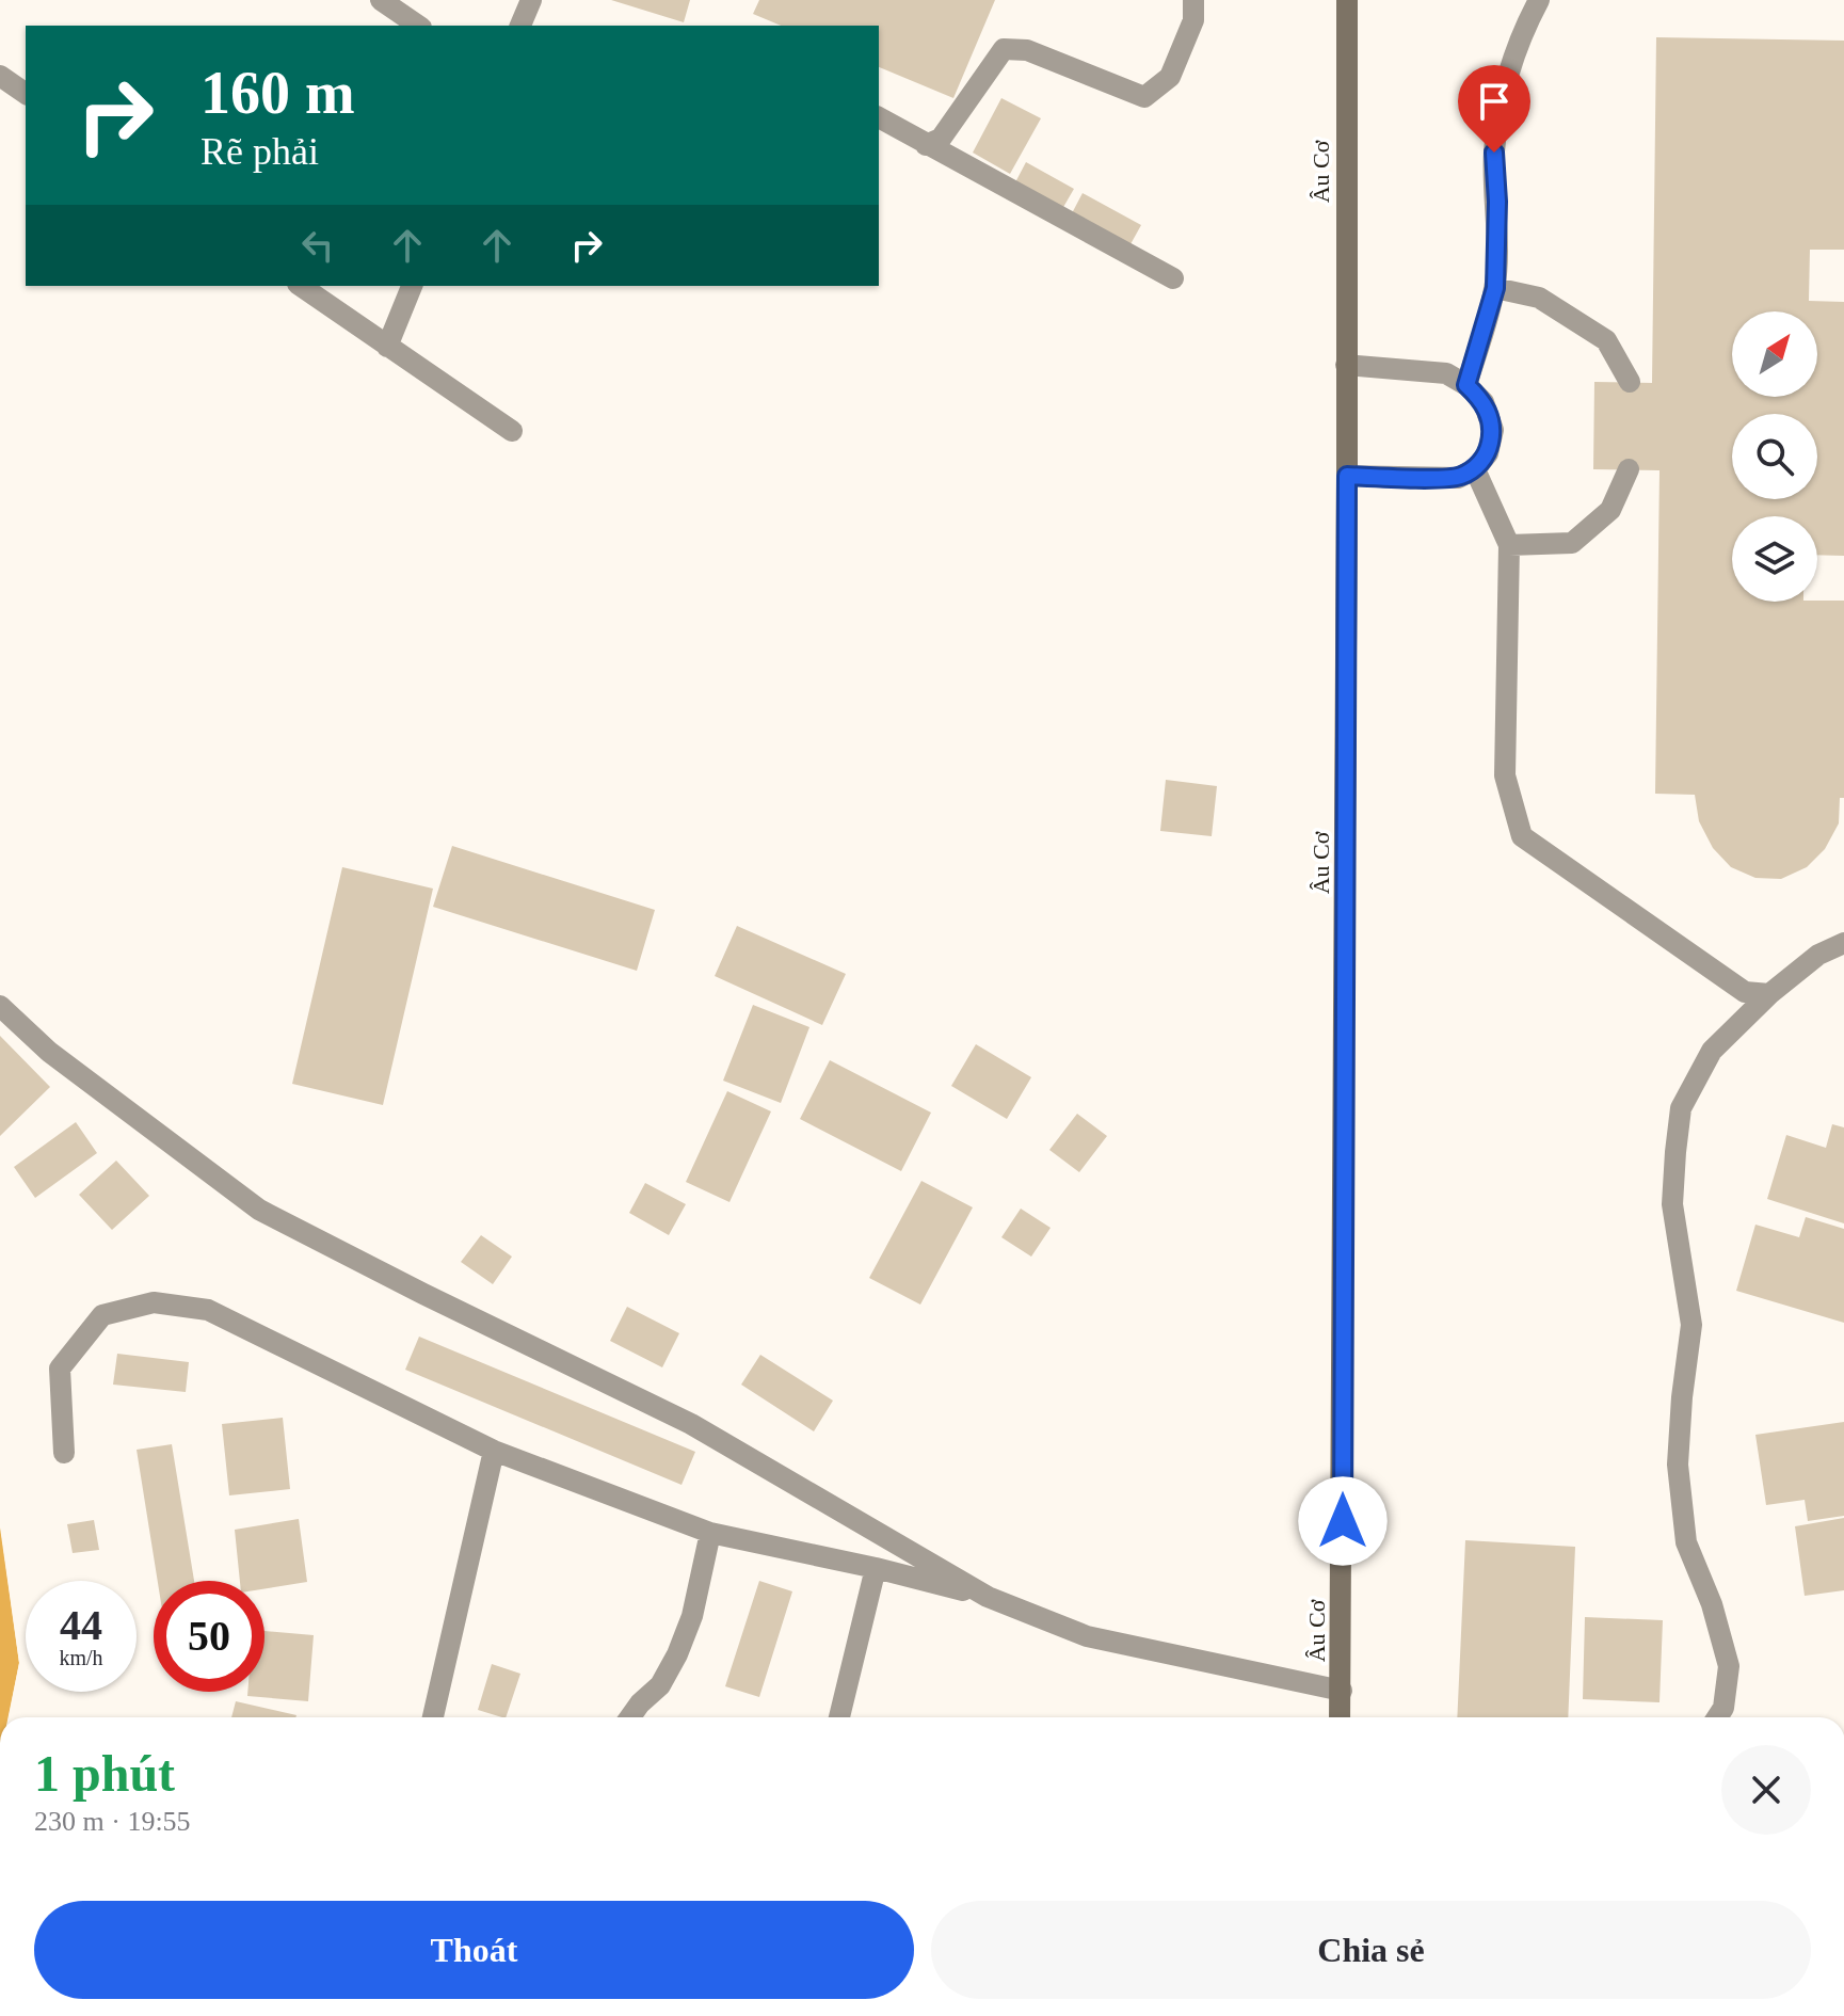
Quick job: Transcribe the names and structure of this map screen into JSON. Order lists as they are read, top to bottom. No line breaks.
{"streets":{"main road":["Âu Cơ"]},"north":"top right","page":{"turn":["160 m","Rẽ phải"],"speed":"44 km/h","limit":"50","heading":["1 phút","230 m · 19:55"],"buttons":["Thoát","Chia sẻ"]}}
